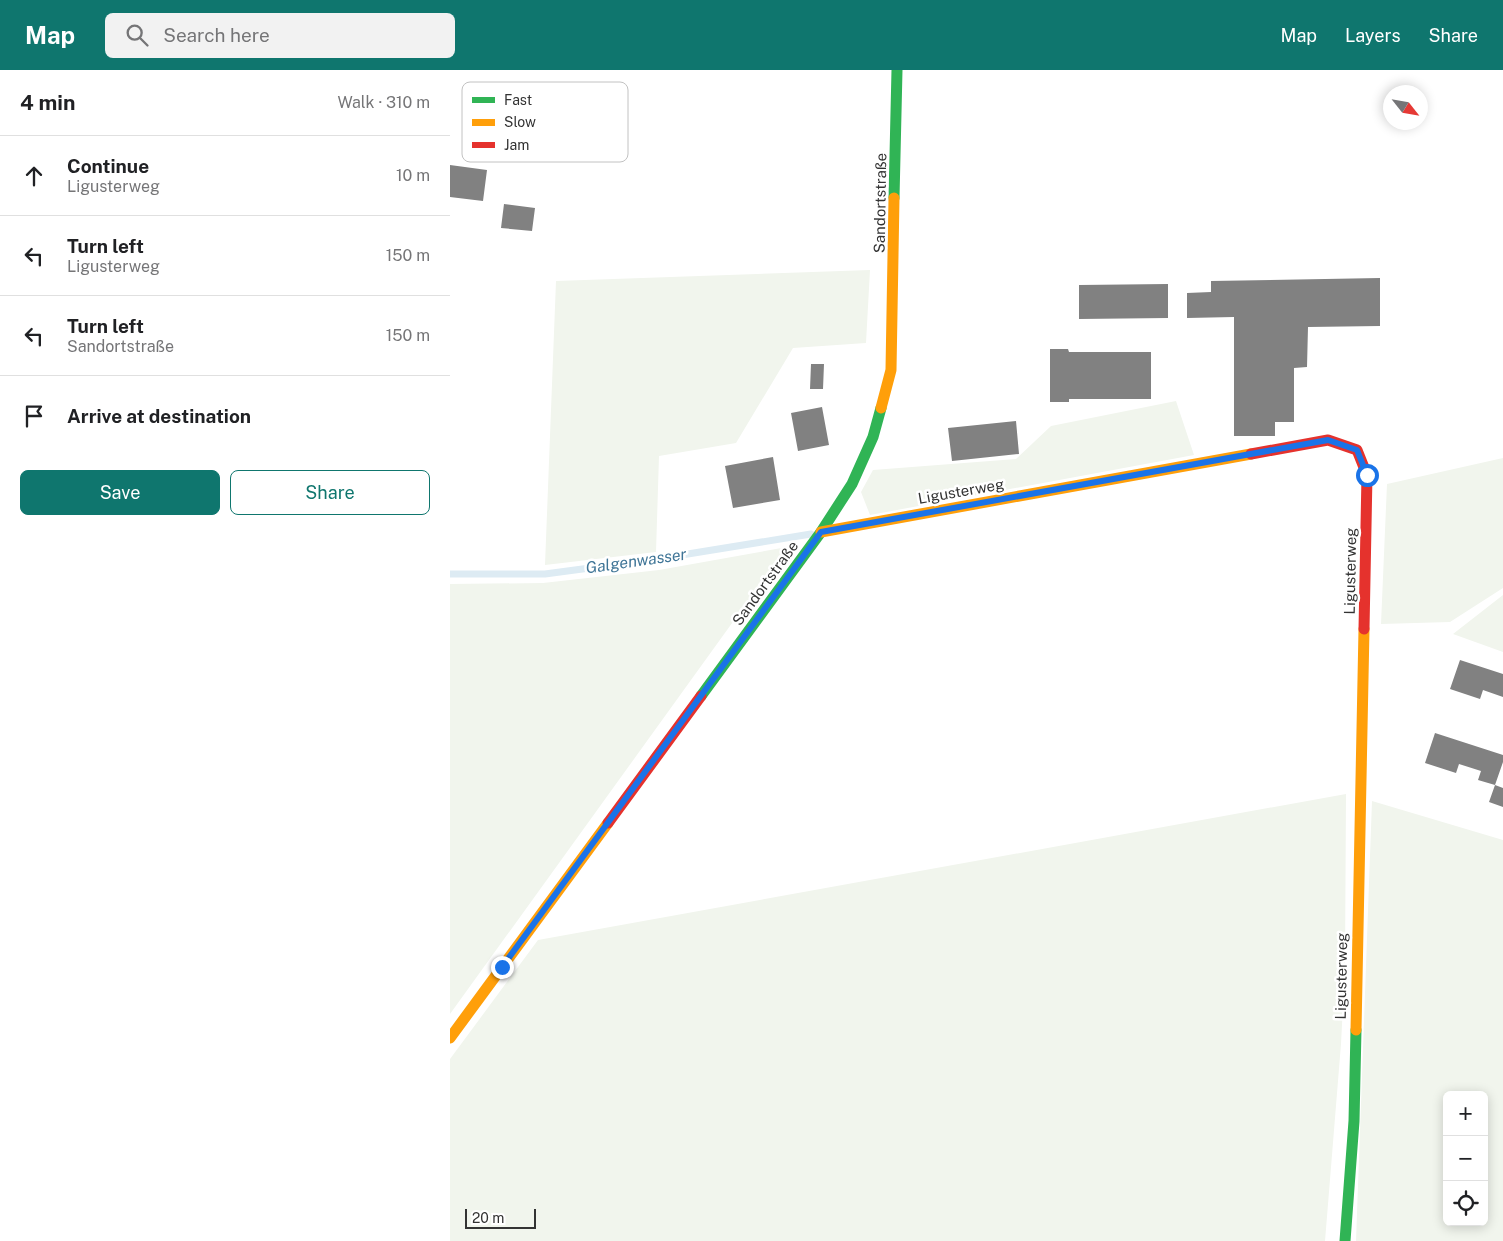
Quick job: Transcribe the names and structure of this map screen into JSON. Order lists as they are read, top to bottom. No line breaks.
{"streets":{"street":["Sandortstraße","Ligusterweg"]},"crossings":[["Sandortstraße","Ligusterweg"]],"water":["Galgenwasser"],"legend":["Fast","Slow","Jam"],"scale_bar":"20 m","north":"bottom right","page":{"header":"Map","search":"Search here","nav":["Map","Layers","Share"],"heading":["4 min","Walk · 310 m"],"list":[["Continue","Ligusterweg","10 m"],["Turn left","Ligusterweg","150 m"],["Turn left","Sandortstraße","150 m"],"Arrive at destination"],"buttons":["Save","Share"],"map_buttons":["+","−"],"scale":"20 m"}}
